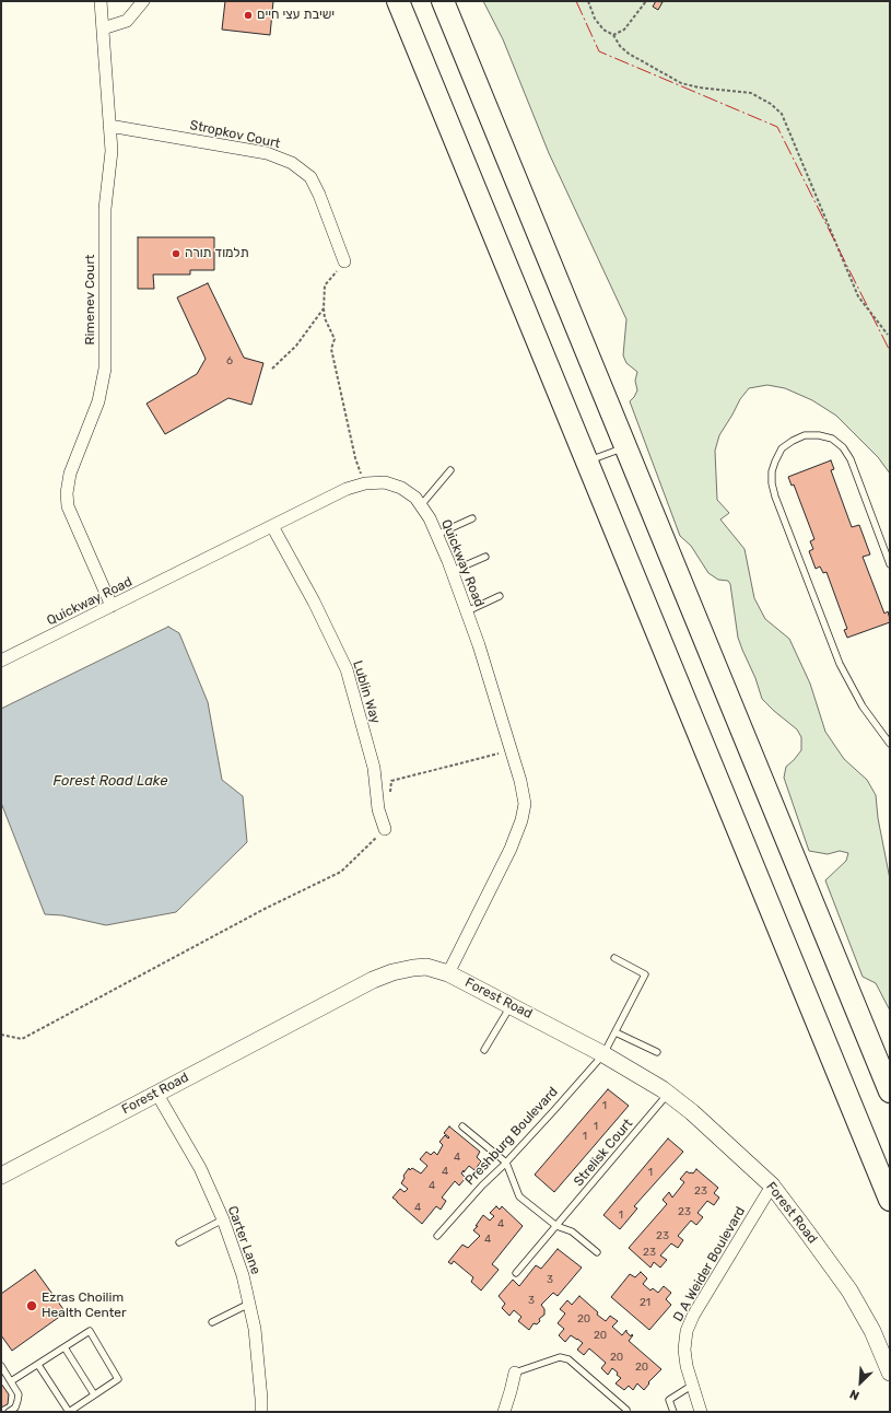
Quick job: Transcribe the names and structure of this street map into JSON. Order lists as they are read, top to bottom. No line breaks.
{"streets":{"street":["Stropkov Court","Rimenev Court","Quickway Road","Lublin Way","Forest Road","Carter Lane","D A Weider Boulevard"],"lane":["Preshburg Boulevard","Strelisk Court"]},"crossings":[["Stropkov Court","Rimenev Court"],["Rimenev Court","Quickway Road"],["Quickway Road","Lublin Way"],["Quickway Road","Forest Road"],["Forest Road","Preshburg Boulevard"],["Forest Road","Strelisk Court"],["Forest Road","Carter Lane"],["Forest Road","D A Weider Boulevard"]],"water":["Forest Road Lake"],"places":["ישיבת עצי חיים","תלמוד תורה","Ezras Choilim Health Center"],"house_numbers":["6","1","1","1","4","4","1","4","23","4","23","1","4","23","4","23","3","3","21","20","20","20","20"],"north":"bottom left"}
